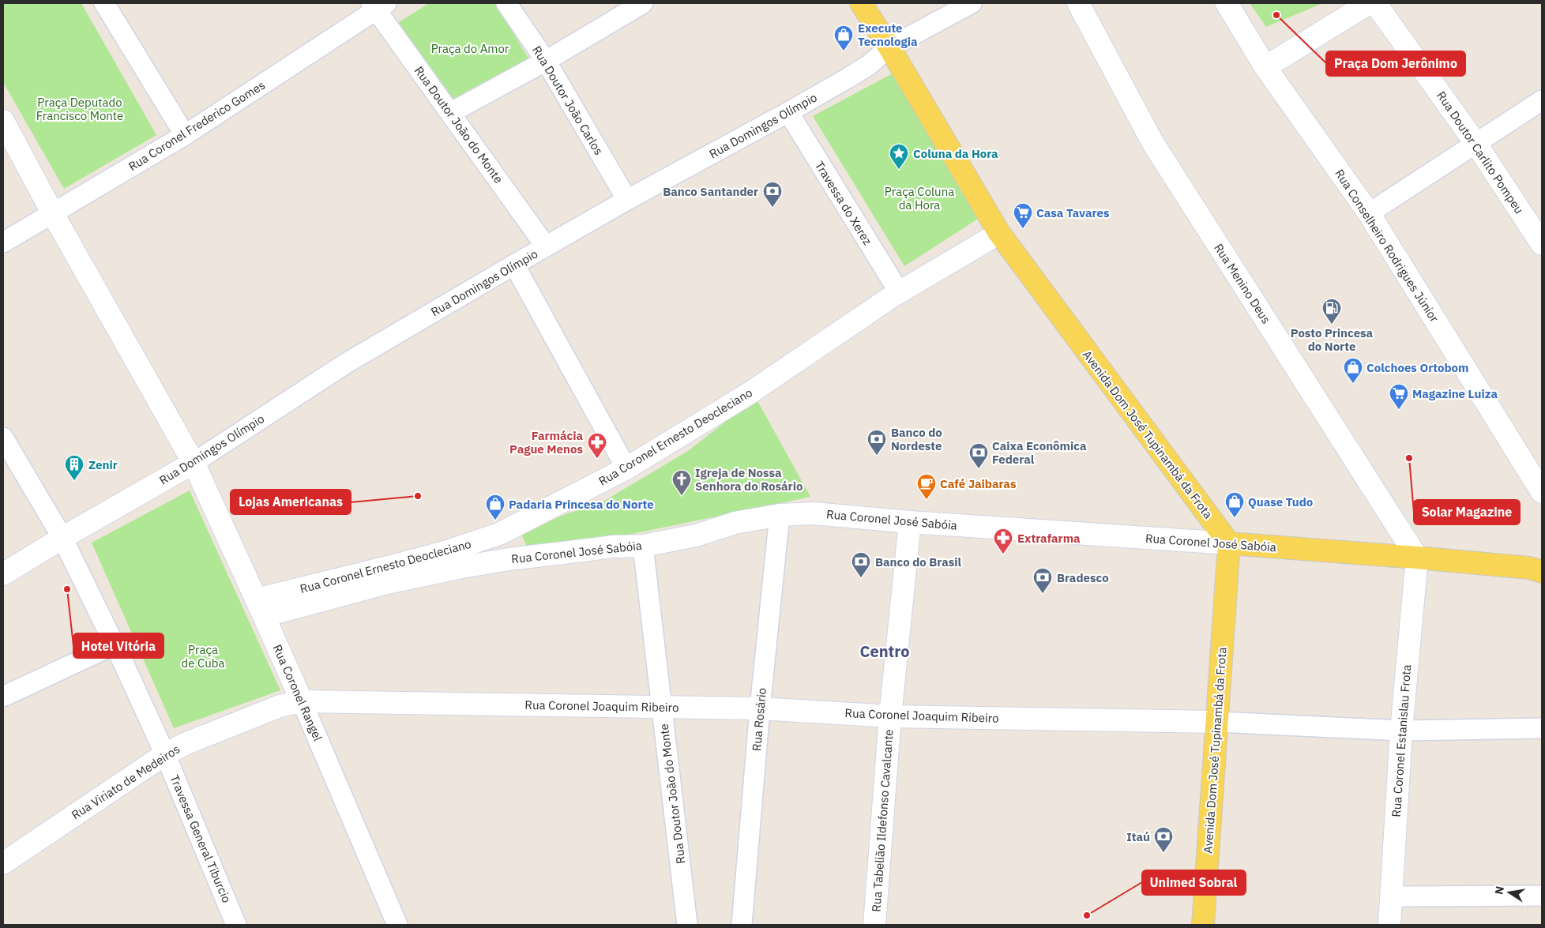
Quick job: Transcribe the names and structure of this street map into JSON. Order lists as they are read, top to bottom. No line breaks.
{"streets":{"main road":["Rua Domingos Olímpio","Rua Doutor Carlito Pompeu","Rua Conselheiro Rodrigues Júnior","Rua Menino Deus","Avenida Dom José Tupinambá da Frota","Rua Coronel Ernesto Deocleciano","Rua Coronel José Sabóia","Rua Coronel Rangel","Rua Coronel Joaquim Ribeiro","Rua Coronel Estanislau Frota","Rua Viriato de Medeiros","Rua Tabelião Ildefonso Cavalcante"],"street":["Rua Doutor João Carlos","Rua Doutor João do Monte","Rua Coronel Frederico Gomes","Travessa do Xerez","Rua Rosário","Travessa General Tiburcio"]},"crossings":[["Rua Doutor João Carlos","Rua Domingos Olímpio"],["Rua Doutor João do Monte","Rua Coronel Frederico Gomes"],["Rua Doutor João do Monte","Rua Domingos Olímpio"],["Rua Doutor João do Monte","Rua Coronel José Sabóia"],["Rua Doutor João do Monte","Rua Coronel Joaquim Ribeiro"],["Rua Coronel Frederico Gomes","Rua Coronel Rangel"],["Rua Domingos Olímpio","Travessa do Xerez"],["Rua Domingos Olímpio","Avenida Dom José Tupinambá da Frota"],["Rua Domingos Olímpio","Rua Coronel Rangel"],["Rua Domingos Olímpio","Travessa General Tiburcio"],["Travessa do Xerez","Rua Coronel Ernesto Deocleciano"],["Rua Menino Deus","Rua Coronel José Sabóia"],["Rua Menino Deus","Rua Coronel Estanislau Frota"],["Avenida Dom José Tupinambá da Frota","Rua Coronel Ernesto Deocleciano"],["Avenida Dom José Tupinambá da Frota","Rua Coronel José Sabóia"],["Avenida Dom José Tupinambá da Frota","Rua Coronel Joaquim Ribeiro"],["Rua Coronel Ernesto Deocleciano","Rua Coronel José Sabóia"],["Rua Coronel Ernesto Deocleciano","Rua Coronel Rangel"],["Rua Coronel José Sabóia","Rua Coronel Rangel"],["Rua Coronel José Sabóia","Rua Rosário"],["Rua Coronel José Sabóia","Rua Coronel Estanislau Frota"],["Rua Coronel Rangel","Rua Coronel Joaquim Ribeiro"],["Rua Coronel Rangel","Rua Viriato de Medeiros"],["Rua Coronel Joaquim Ribeiro","Rua Rosário"],["Rua Coronel Joaquim Ribeiro","Rua Coronel Estanislau Frota"],["Rua Coronel Joaquim Ribeiro","Rua Viriato de Medeiros"],["Rua Coronel Joaquim Ribeiro","Rua Tabelião Ildefonso Cavalcante"],["Rua Viriato de Medeiros","Travessa General Tiburcio"]],"districts":["Centro"],"parks":["Praça do Amor","Praça Deputado Francisco Monte","Praça Coluna da Hora","Praça de Cuba"],"places":{"other":["Praça Dom Jerônimo","Solar Magazine","Lojas Americanas","Hotel Vitória","Unimed Sobral"],"shop":["Execute Tecnologia","Colchoes Ortobom","Quase Tudo","Padaria Princesa do Norte"],"place":["Coluna da Hora"],"bank":["Banco Santander","Banco do Nordeste","Caixa Econômica Federal","Banco do Brasil","Bradesco","Itaú"],"supermarket":["Casa Tavares","Magazine Luiza"],"fuel station":["Posto Princesa do Norte"],"pharmacy":["Farmácia Pague Menos","Extrafarma"],"building":["Zenir"],"church":["Igreja de Nossa Senhora do Rosário"],"cafe":["Café Jaibaras"]},"north":"left"}
